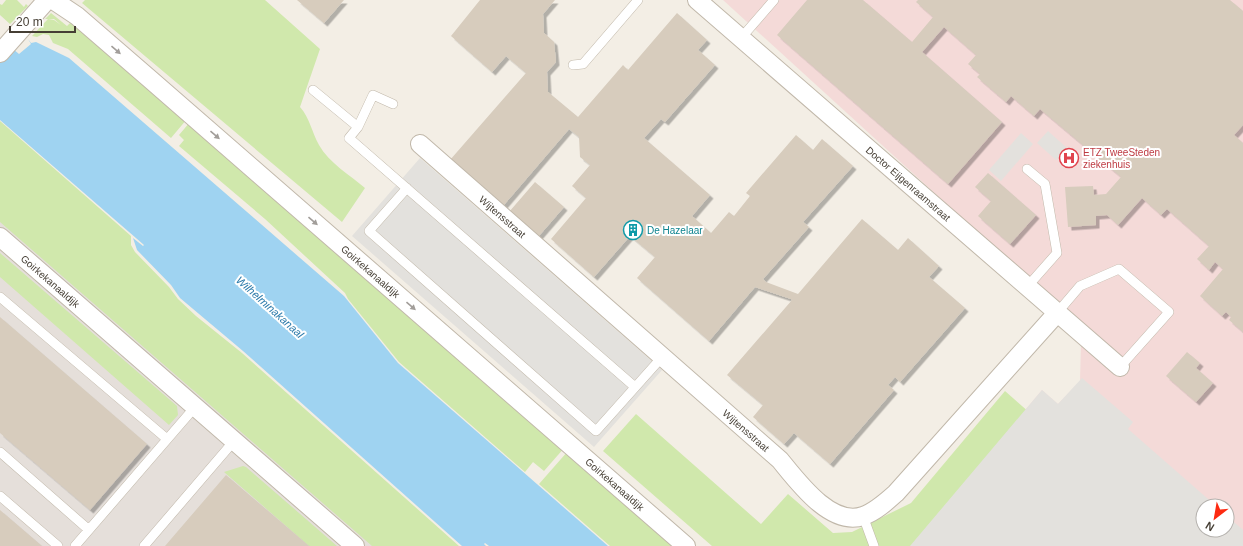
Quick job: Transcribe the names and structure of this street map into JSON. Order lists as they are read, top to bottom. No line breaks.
{"streets":{"street":["Doctor Eijgenraamstraat","Wijtensstraat","Goirkekanaaldijk"]},"crossings":[["Doctor Eijgenraamstraat","Wijtensstraat"]],"one_way":["Goirkekanaaldijk"],"water":["Wilhelminakanaal"],"places":{"hospital":["ETZ TweeSteden ziekenhuis"],"building":["De Hazelaar"]},"scale_bar":"20 m","north":"bottom left"}
